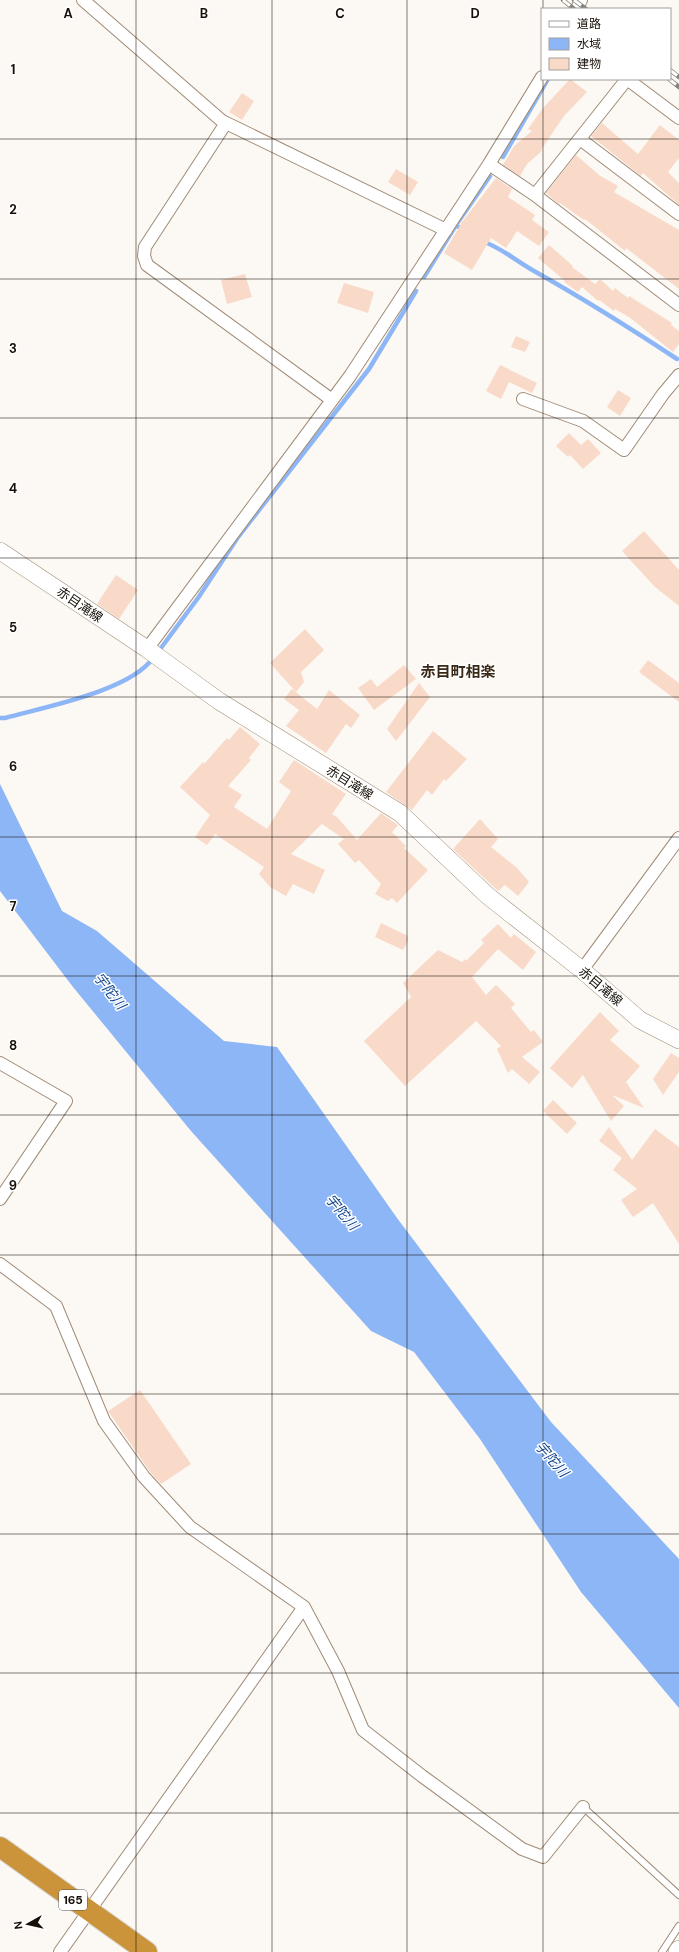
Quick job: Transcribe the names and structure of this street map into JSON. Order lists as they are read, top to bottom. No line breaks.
{"streets":{"highway":["165"],"main road":["赤目滝線"]},"districts":["赤目町相楽"],"water":["宇陀川"],"legend":["道路","水域","建物"],"north":"left","grid":{"columns":["A","B","C","D"],"rows":["1","2","3","4","5","6","7","8","9"]}}
